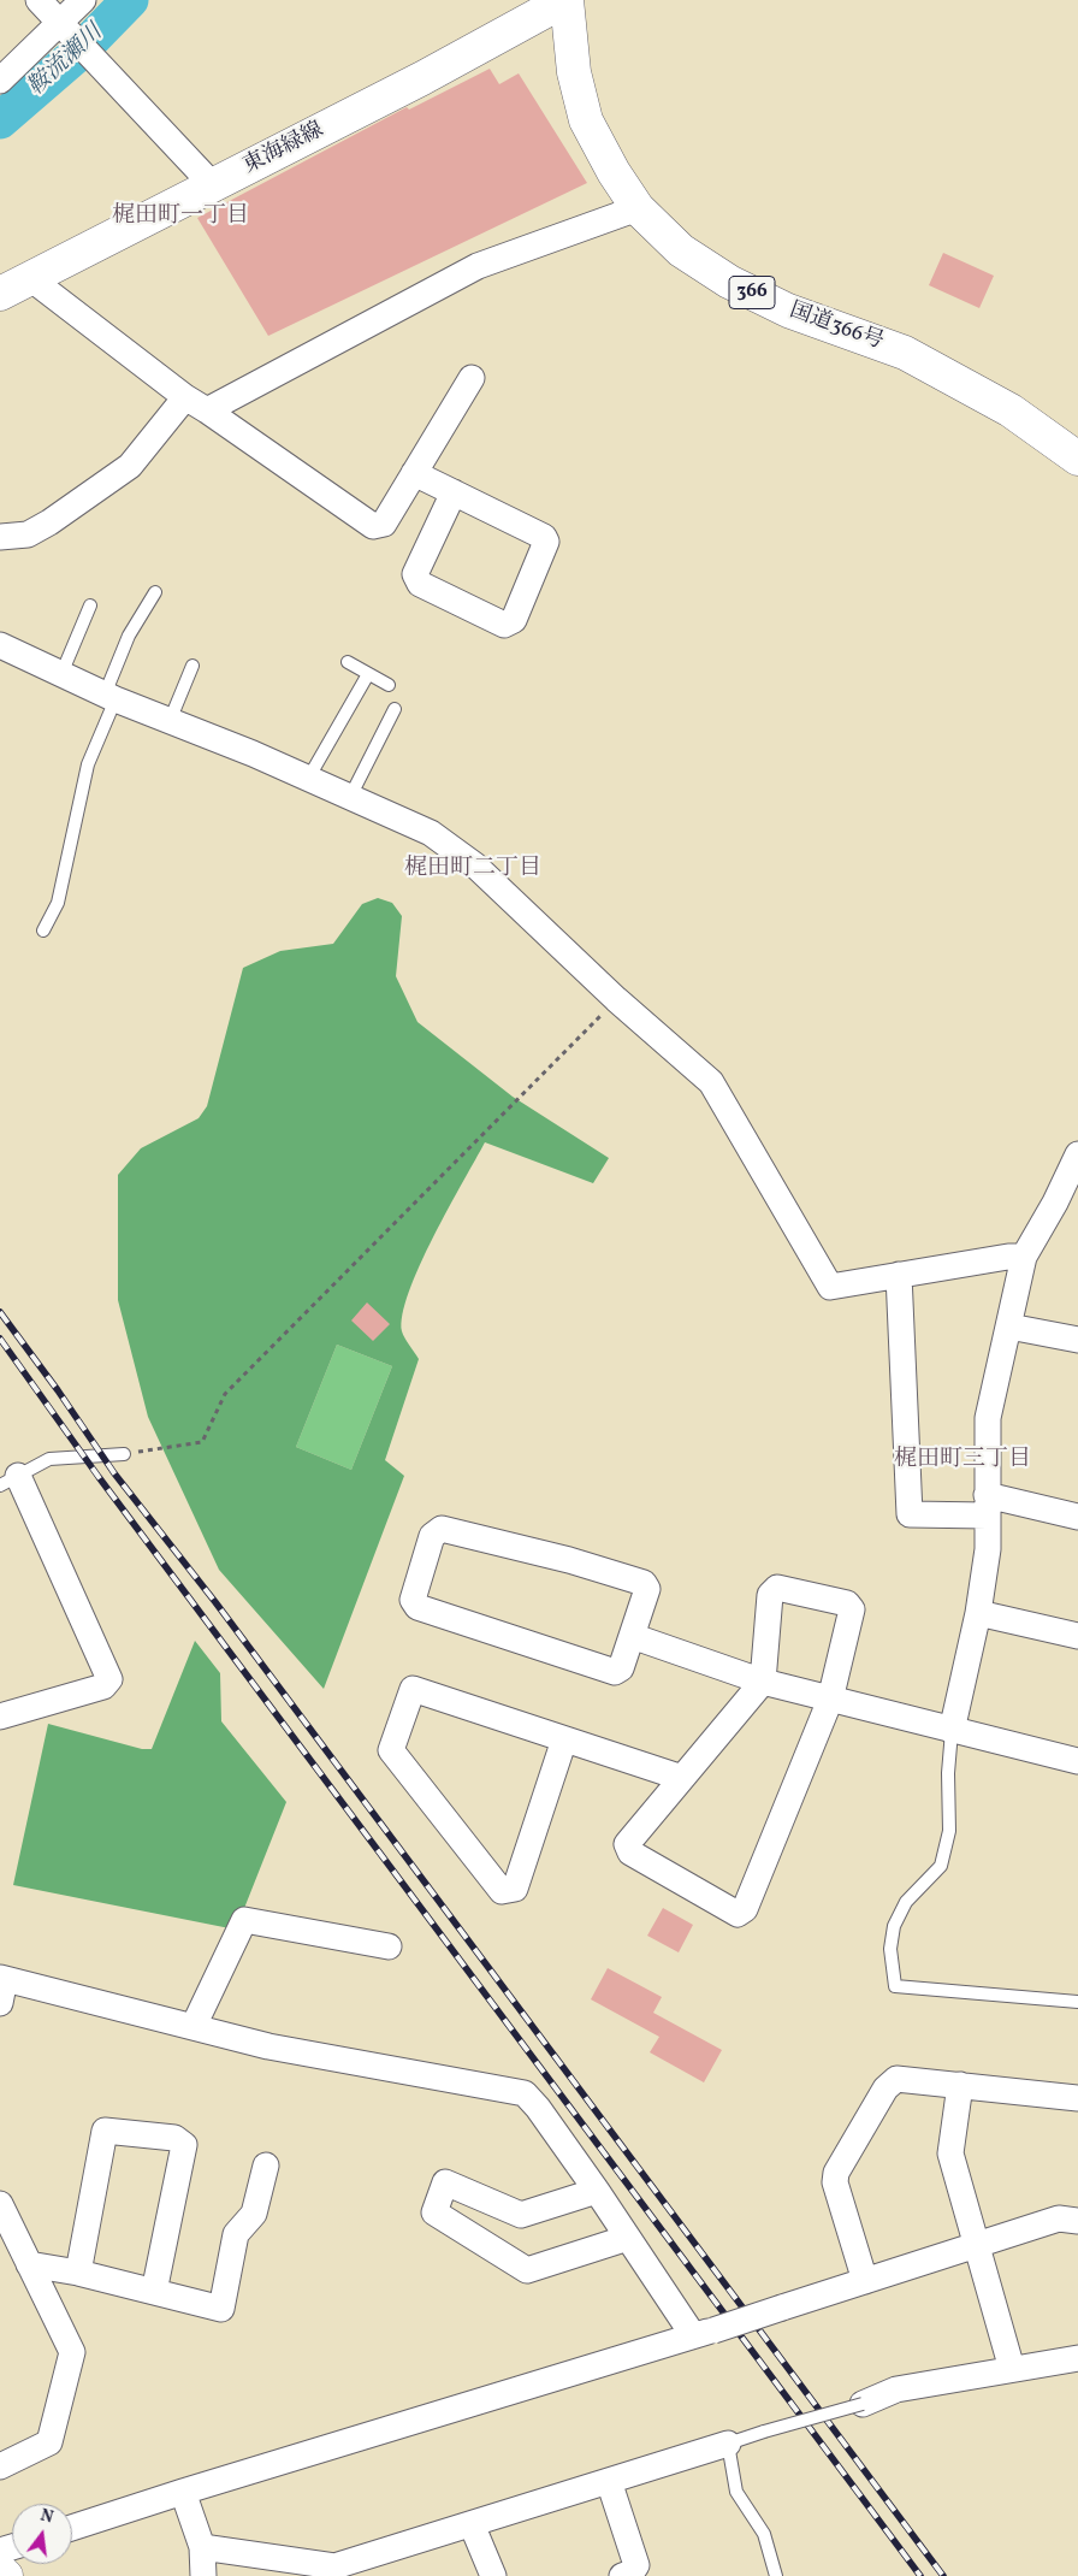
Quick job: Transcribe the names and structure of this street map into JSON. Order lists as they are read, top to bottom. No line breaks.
{"streets":{"main road":["東海緑線","366","国道366号"]},"crossings":[["東海緑線","国道366号"]],"districts":["梶田町一丁目","梶田町二丁目","梶田町三丁目"],"water":["鞍流瀬川"],"north":"top"}
